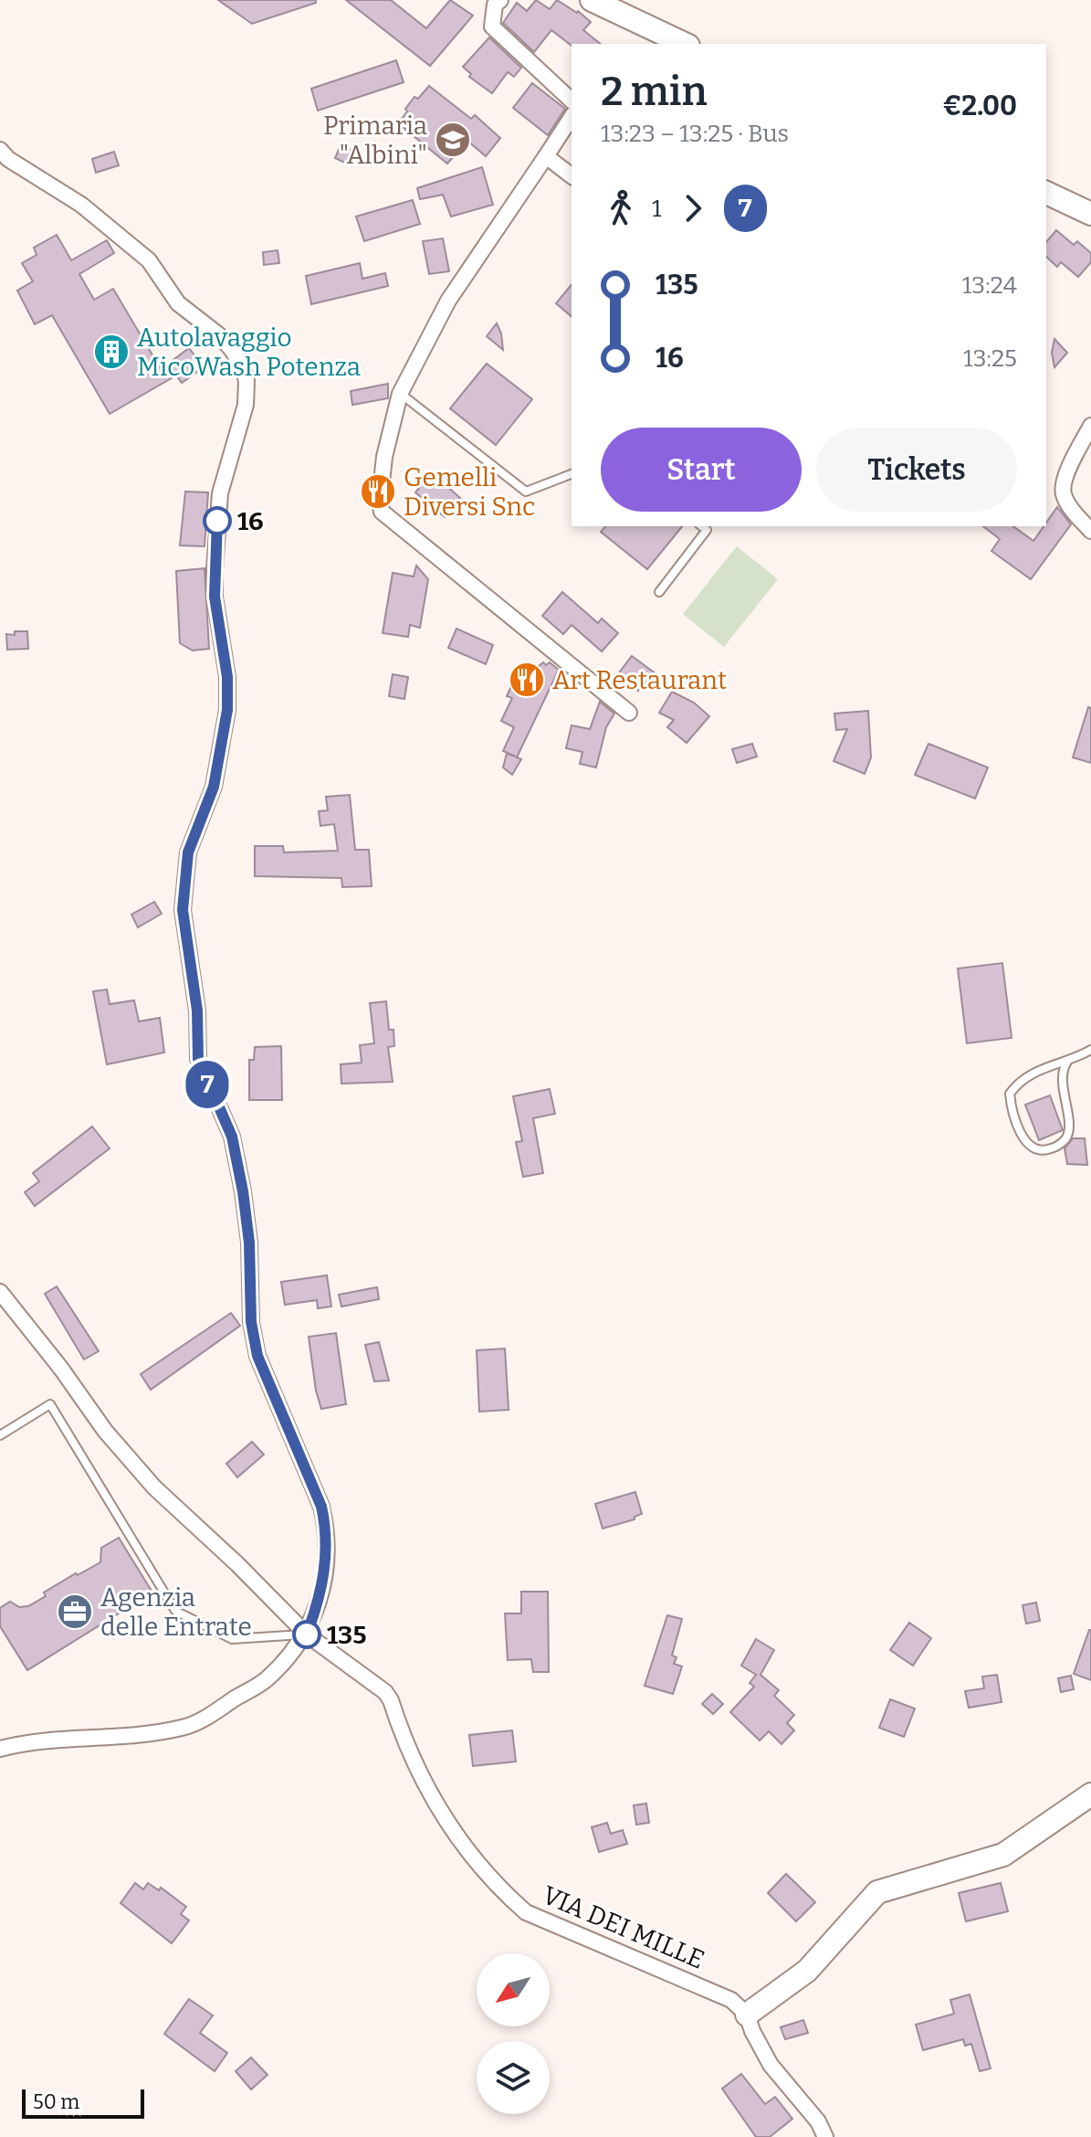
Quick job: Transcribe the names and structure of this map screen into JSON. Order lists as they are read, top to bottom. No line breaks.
{"streets":{"street":["VIA DEI MILLE"]},"places":{"school or university":["Primaria \"Albini\""],"building":["Autolavaggio MicoWash Potenza"],"restaurant":["Gemelli Diversi Snc","Art Restaurant"],"other":["16","135"],"office":["Agenzia delle Entrate"]},"lines":["bus line 7"],"scale_bar":"50 m","north":"bottom left","page":{"on_map":"7","heading":["2 min","13:23 – 13:25 · Bus","€2.00"],"legs":["1","7"],"list":[{"name":"135","value":"13:24"},{"name":"16","value":"13:25"}],"buttons":["Start","Tickets"],"scale":"50 m"}}
